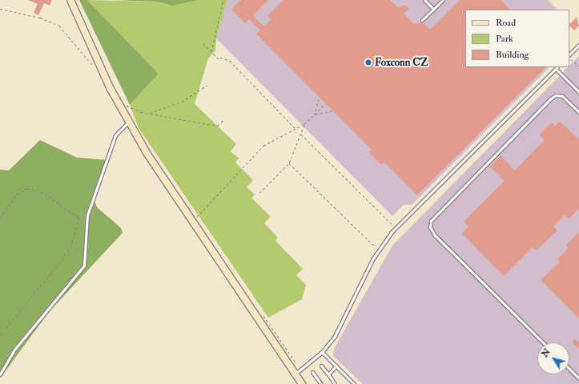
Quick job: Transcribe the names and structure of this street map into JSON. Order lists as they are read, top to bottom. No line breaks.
{"places":["Foxconn CZ"],"legend":["Road","Park","Building"],"north":"top left"}
